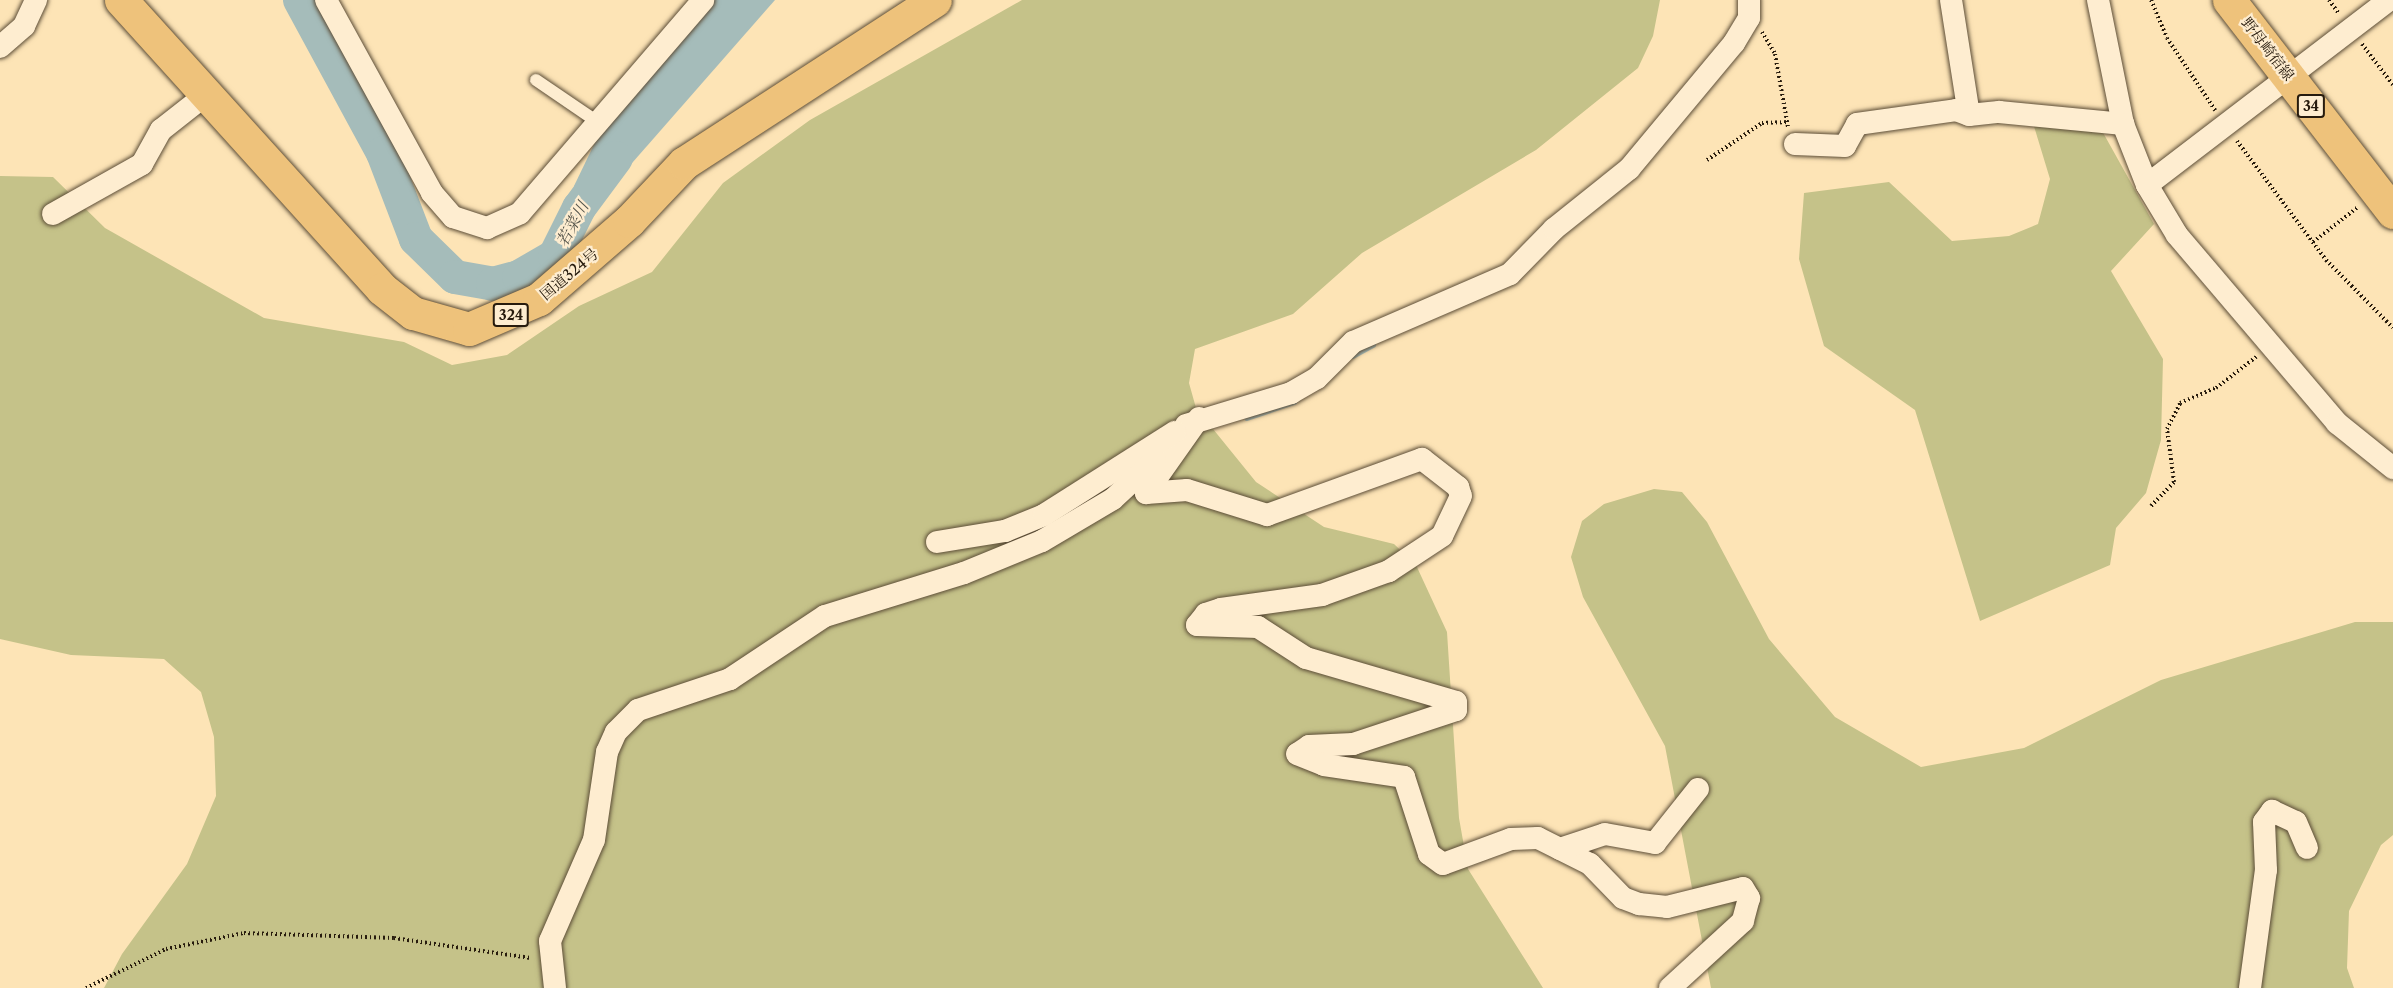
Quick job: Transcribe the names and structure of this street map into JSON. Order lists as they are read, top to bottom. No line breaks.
{"streets":{"main road":["野母崎宿線","34","国道324号","324"]},"water":["若菜川"]}
